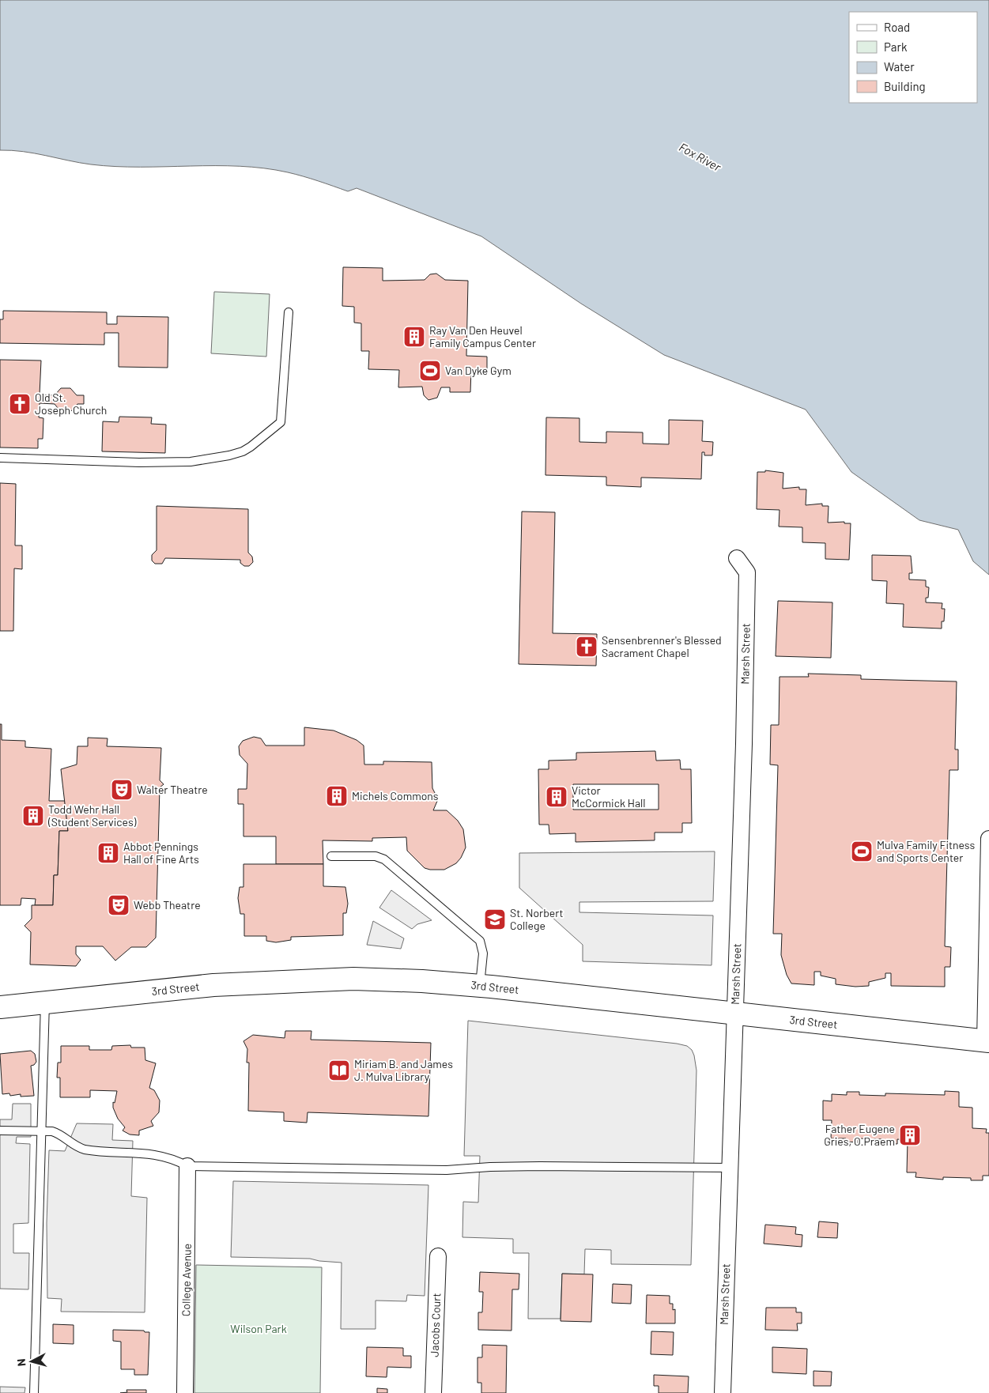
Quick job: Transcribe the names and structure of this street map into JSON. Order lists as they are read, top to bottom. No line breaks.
{"streets":{"main road":["3rd Street"],"street":["Marsh Street","College Avenue","Jacobs Court"]},"crossings":[["Marsh Street","3rd Street"]],"water":["Fox River"],"parks":["Wilson Park"],"places":{"building":["Ray Van Den Heuvel Family Campus Center","Michels Commons","Victor McCormick Hall","Todd Wehr Hall (Student Services)","Abbot Pennings Hall of Fine Arts","Father Eugene Gries, O.Praem"],"sports":["Van Dyke Gym","Mulva Family Fitness and Sports Center"],"church":["Old St. Joseph Church","Sensenbrenner's Blessed Sacrament Chapel"],"theatre":["Walter Theatre","Webb Theatre"],"school or university":["St. Norbert College"],"library":["Miriam B. and James J. Mulva Library"]},"legend":["Road","Park","Water","Building"],"north":"left"}
